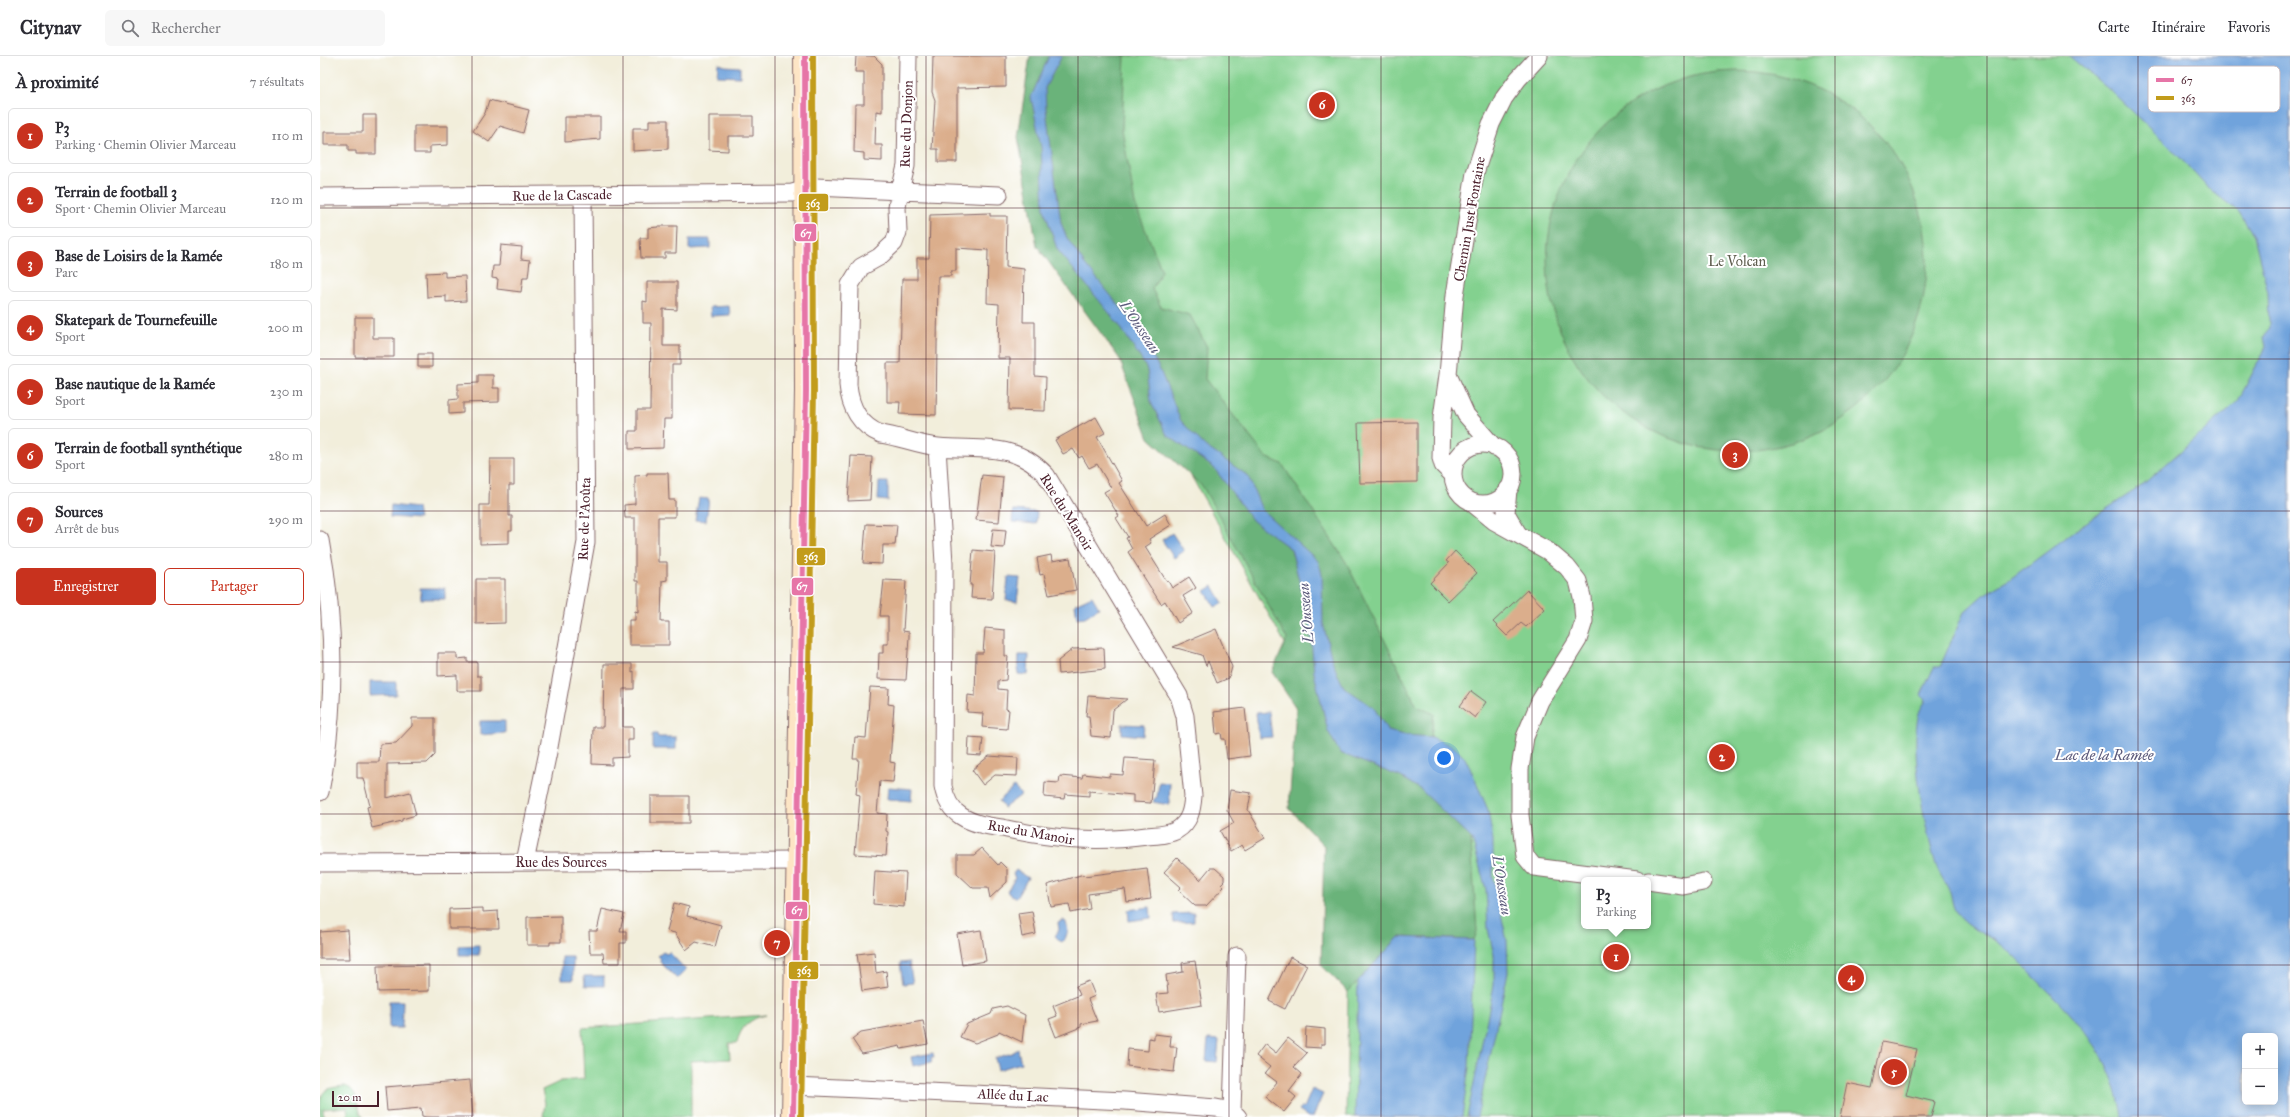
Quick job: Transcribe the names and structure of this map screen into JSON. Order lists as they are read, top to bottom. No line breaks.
{"streets":{"street":["Rue du Donjon","Rue de la Cascade","Chemin Just Fontaine","Rue du Manoir","Rue de l'Aoûta","Rue des Sources","Allée du Lac"]},"crossings":[["Rue du Donjon","Rue du Manoir"],["Rue de la Cascade","Rue de l'Aoûta"],["Rue de l'Aoûta","Rue des Sources"]],"water":["L'Ousseau","Lac de la Ramée"],"parks":["Le Volcan"],"lines":["transit line 67","transit line 363"],"legend":["67","363"],"scale_bar":"20 m","page":{"header":"Citynav","search":"Rechercher","nav":["Carte","Itinéraire","Favoris"],"heading":["À proximité","7 résultats"],"pins":["6","3","2","7","1","4","5"],"list":[{"mark":"1","name":"P3","note":"Parking · Chemin Olivier Marceau","value":"110 m"},{"mark":"2","name":"Terrain de football 3","note":"Sport · Chemin Olivier Marceau","value":"120 m"},{"mark":"3","name":"Base de Loisirs de la Ramée","note":"Parc","value":"180 m"},{"mark":"4","name":"Skatepark de Tournefeuille","note":"Sport","value":"200 m"},{"mark":"5","name":"Base nautique de la Ramée","note":"Sport","value":"230 m"},{"mark":"6","name":"Terrain de football synthétique","note":"Sport","value":"280 m"},{"mark":"7","name":"Sources","note":"Arrêt de bus","value":"290 m"}],"buttons":["Enregistrer","Partager"],"popup":["P3","Parking"],"map_buttons":["+","−"],"scale":"20 m"}}
